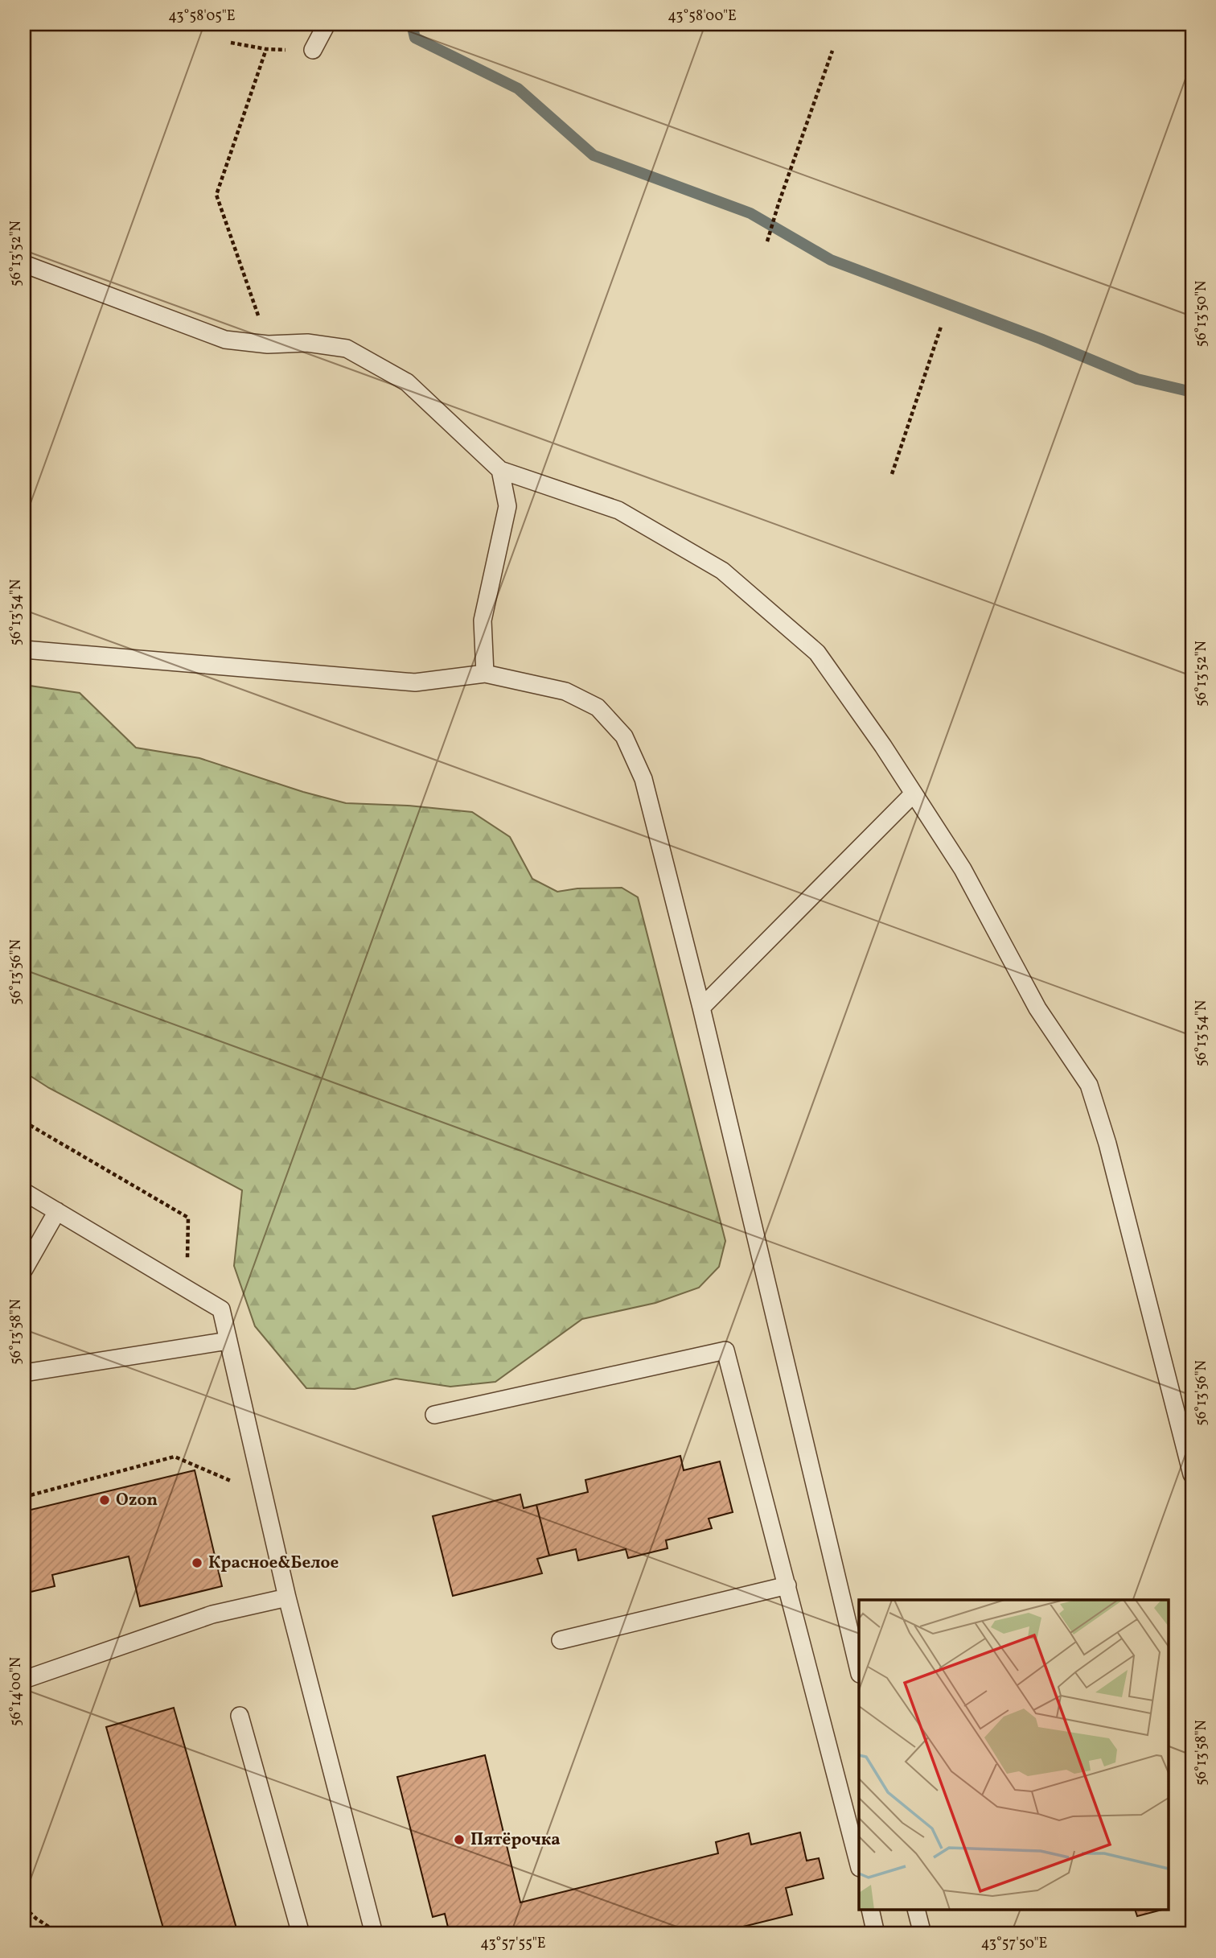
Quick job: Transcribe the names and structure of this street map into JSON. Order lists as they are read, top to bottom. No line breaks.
{"places":["Ozon","Красное&Белое","Пятёрочка"],"coordinates":["43°58'05\"E","43°58'00\"E","56°13'52\"N","56°13'50\"N","56°13'54\"N","56°13'56\"N","56°13'58\"N","56°14'00\"N","43°57'55\"E","43°57'50\"E"]}
